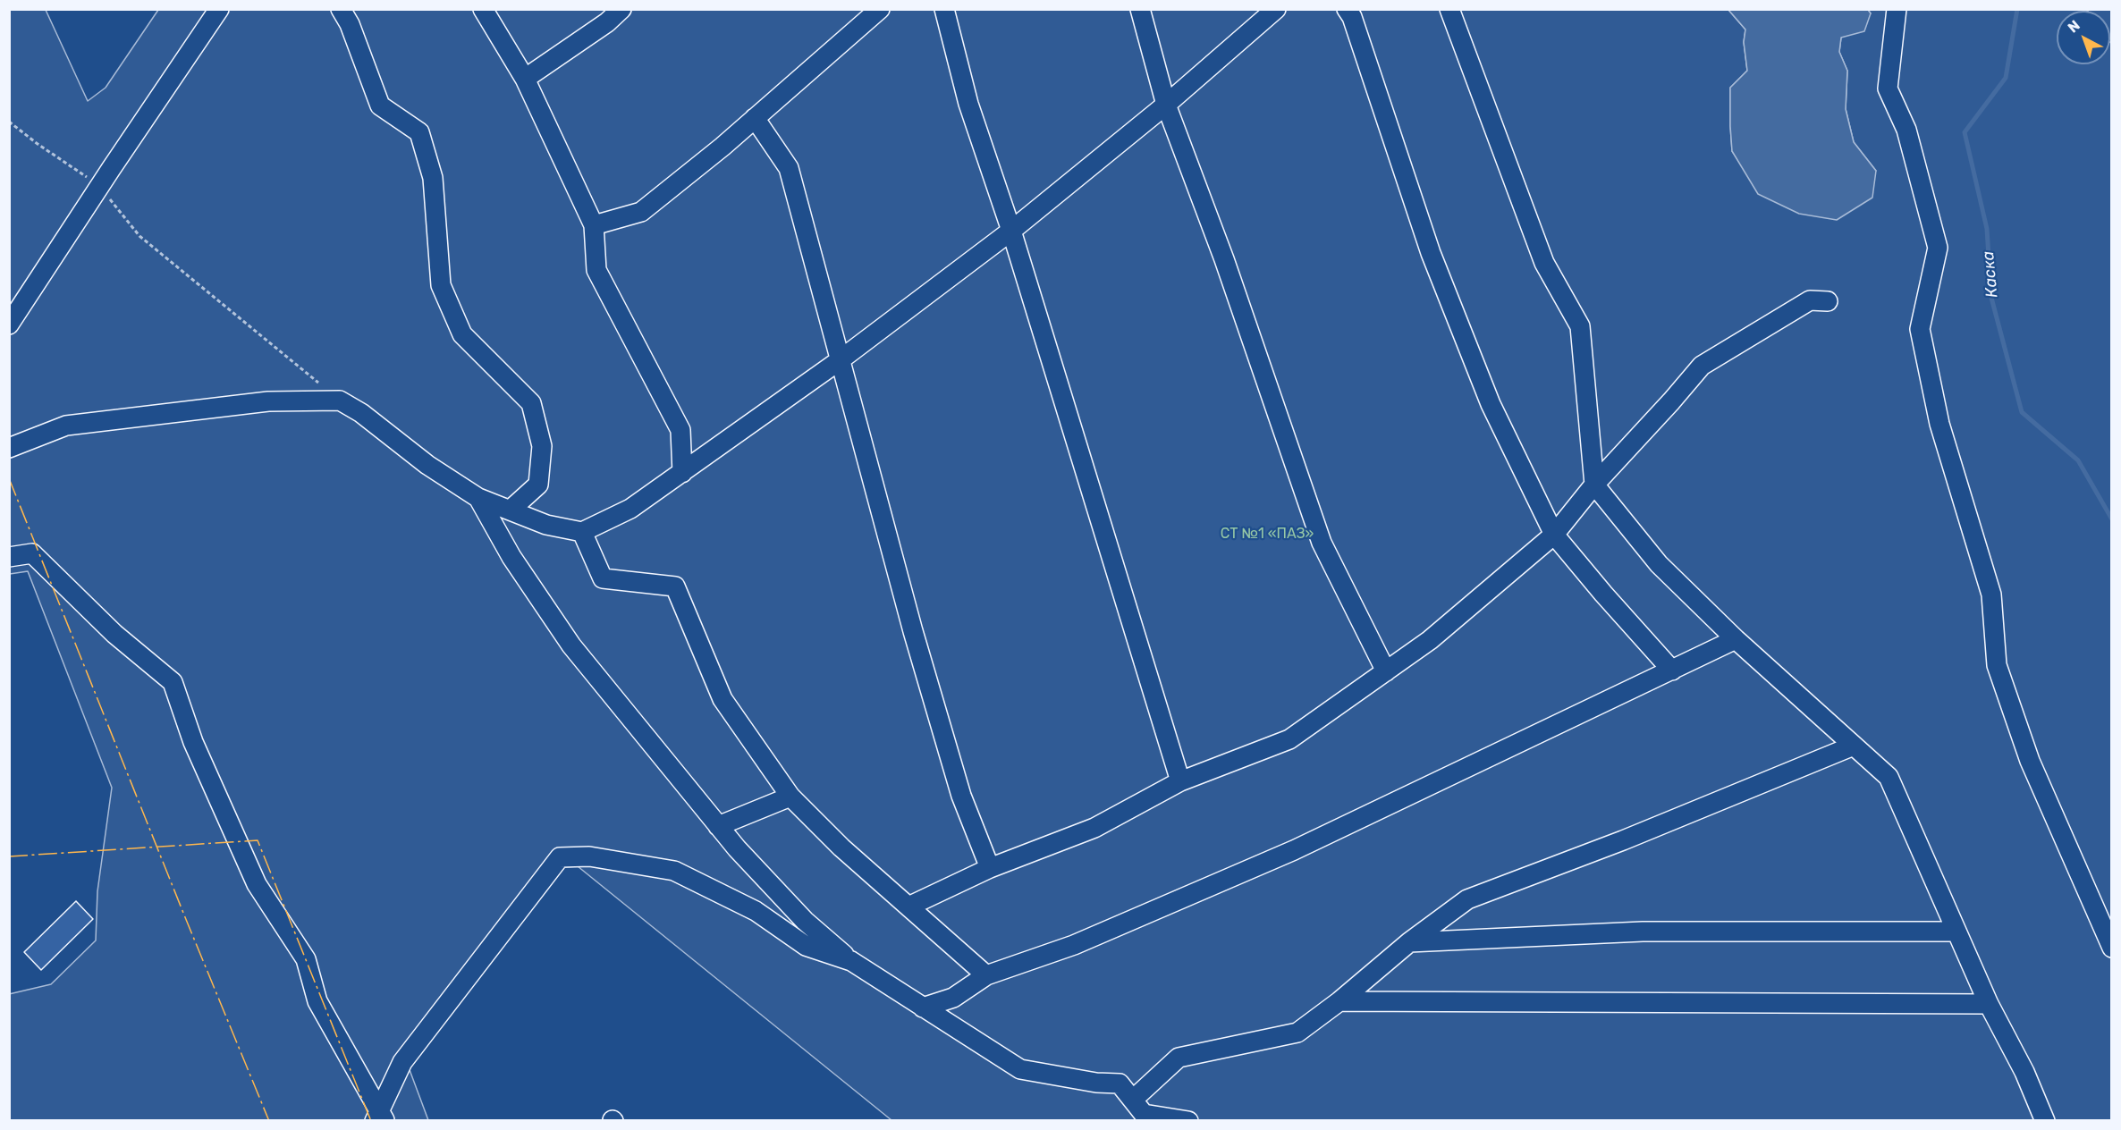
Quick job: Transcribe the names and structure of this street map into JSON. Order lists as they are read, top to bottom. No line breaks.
{"water":["Каска"],"parks":["СТ №1 «ПАЗ»"],"north":"top left"}
